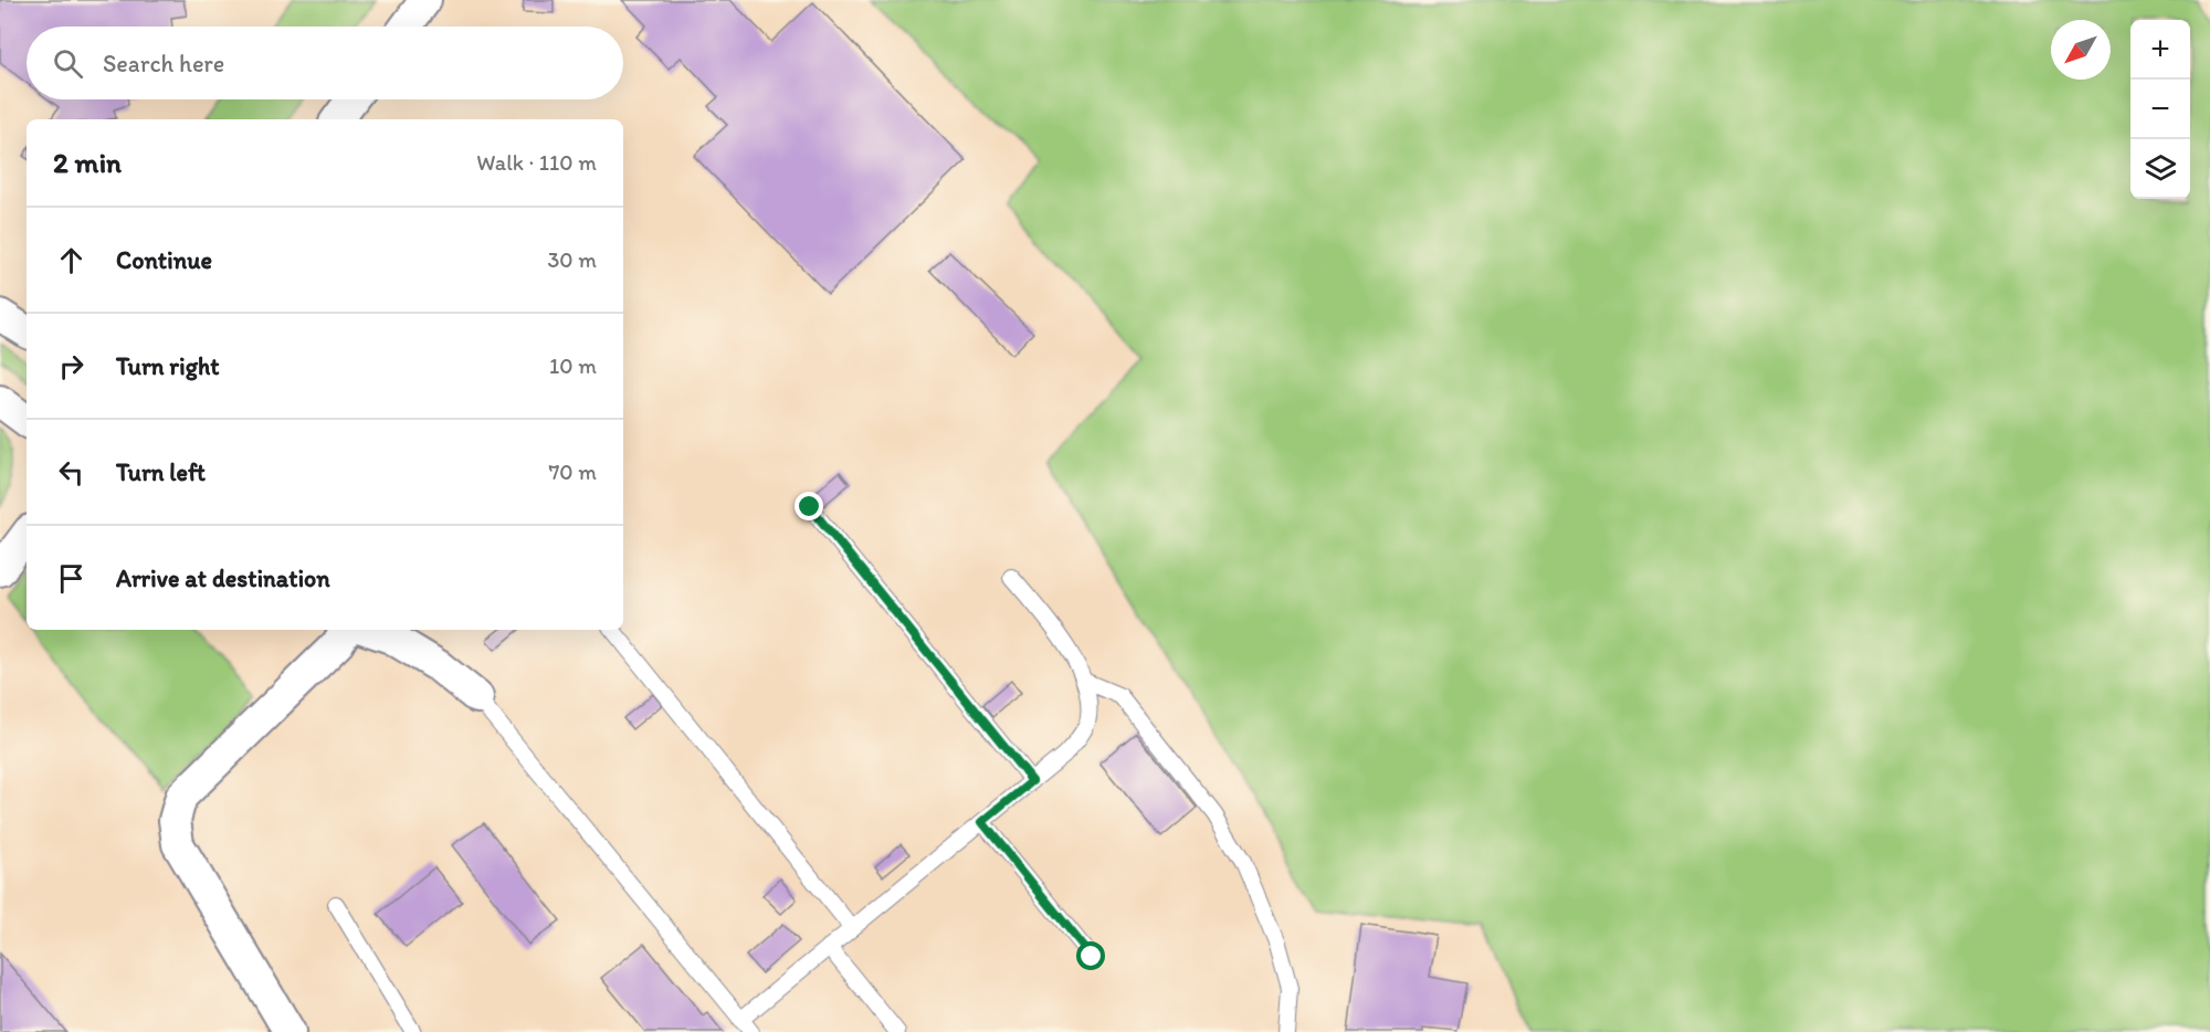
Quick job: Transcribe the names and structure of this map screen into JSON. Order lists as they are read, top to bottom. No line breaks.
{"north":"bottom left","page":{"map_buttons":["+","−"],"search":"Search here","heading":["2 min","Walk · 110 m"],"list":[["Continue","30 m"],["Turn right","10 m"],["Turn left","70 m"],"Arrive at destination"]}}
